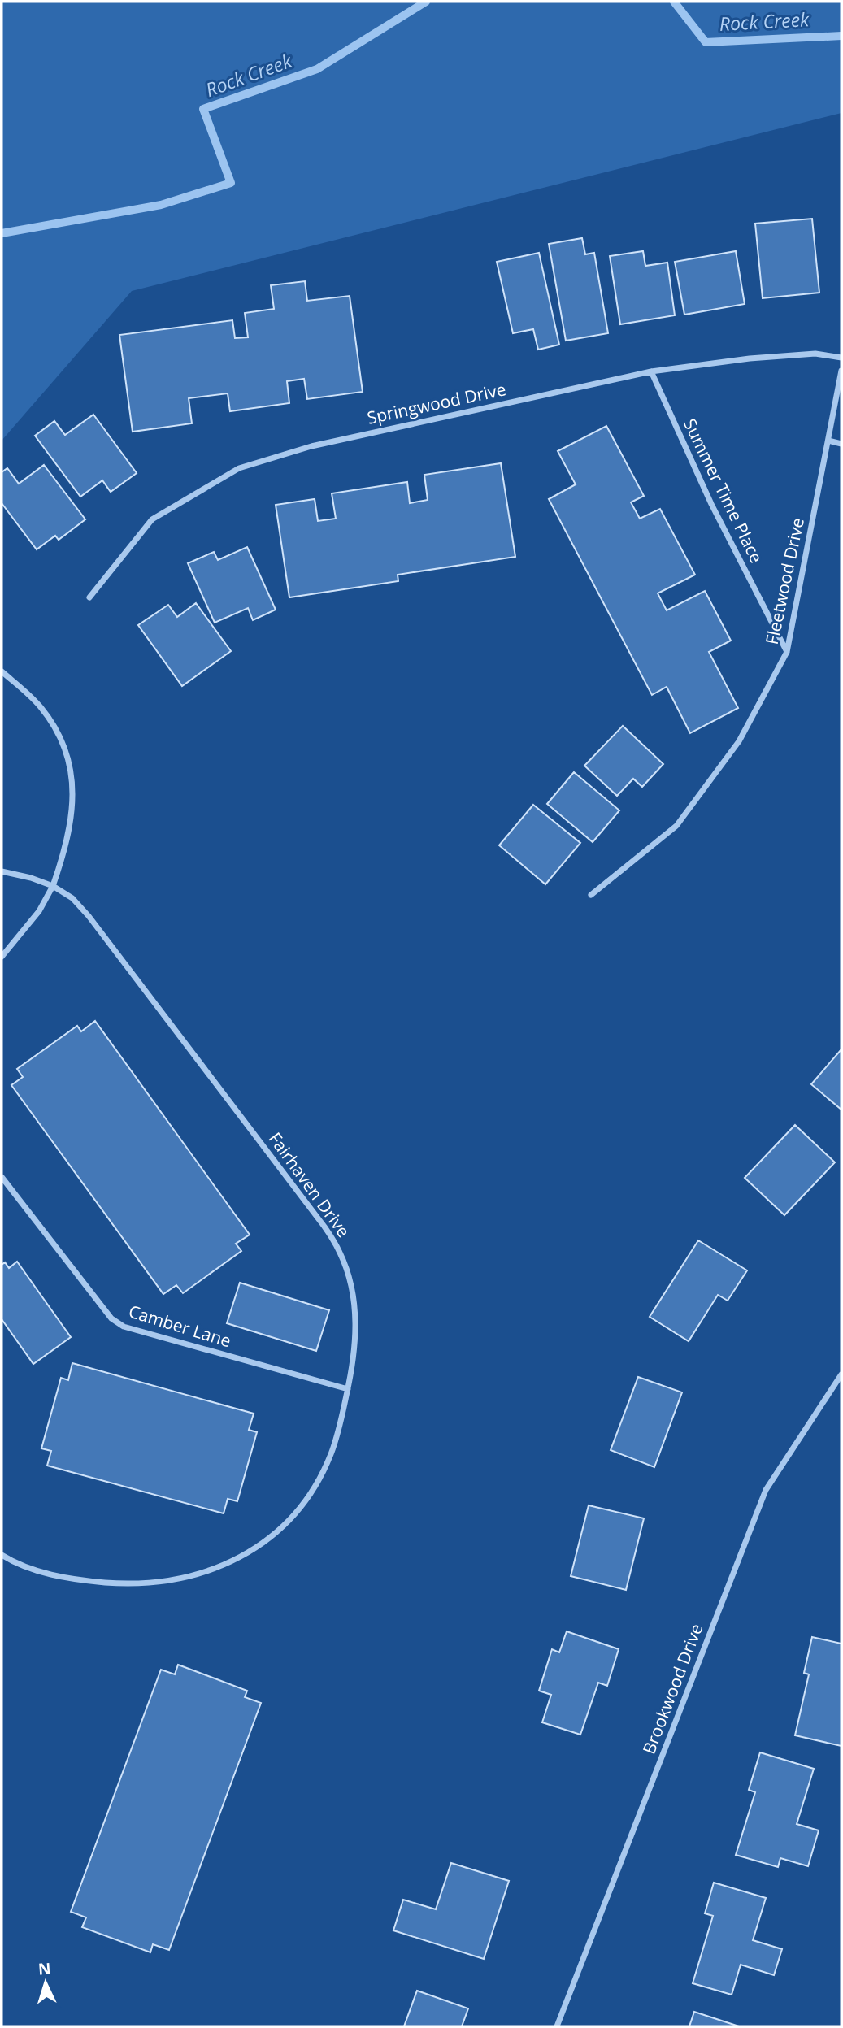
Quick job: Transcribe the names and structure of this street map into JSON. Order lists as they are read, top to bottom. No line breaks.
{"streets":{"street":["Springwood Drive","Summer Time Place","Fleetwood Drive","Fairhaven Drive","Camber Lane","Brookwood Drive"]},"crossings":[["Springwood Drive","Summer Time Place"],["Summer Time Place","Fleetwood Drive"],["Fairhaven Drive","Camber Lane"]],"water":["Rock Creek"],"north":"top"}
